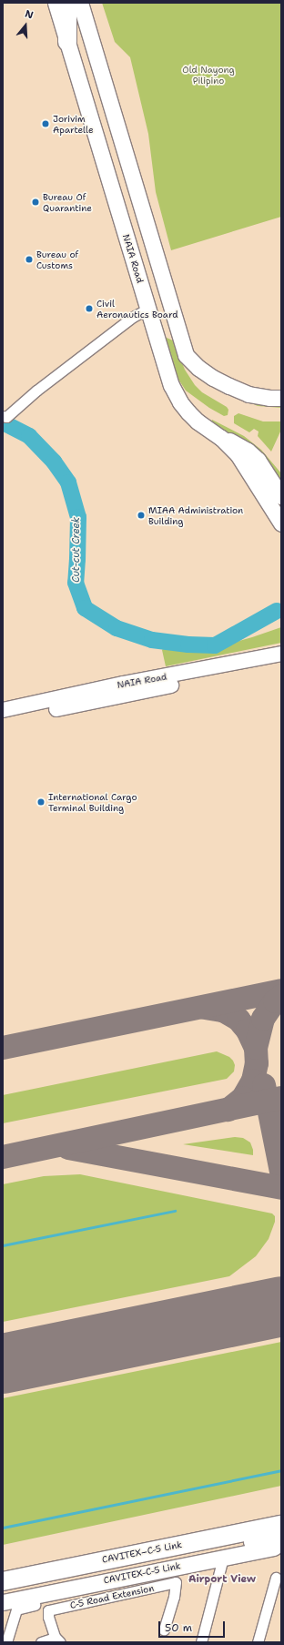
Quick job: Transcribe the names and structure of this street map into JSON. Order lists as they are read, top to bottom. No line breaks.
{"streets":{"highway":["CAVITEX–C-5 Link"],"main road":["NAIA Road","CAVITEX-C-5 Link"],"street":["C-5 Road Extension"]},"districts":["Airport View"],"water":["Cut-cut Creek"],"parks":["Old Nayong Pilipino"],"places":["Jorivim Apartelle","Bureau Of Quarantine","Bureau of Customs","Civil Aeronautics Board","MIAA Administration Building","International Cargo Terminal Building"],"scale_bar":"50 m","north":"top"}
